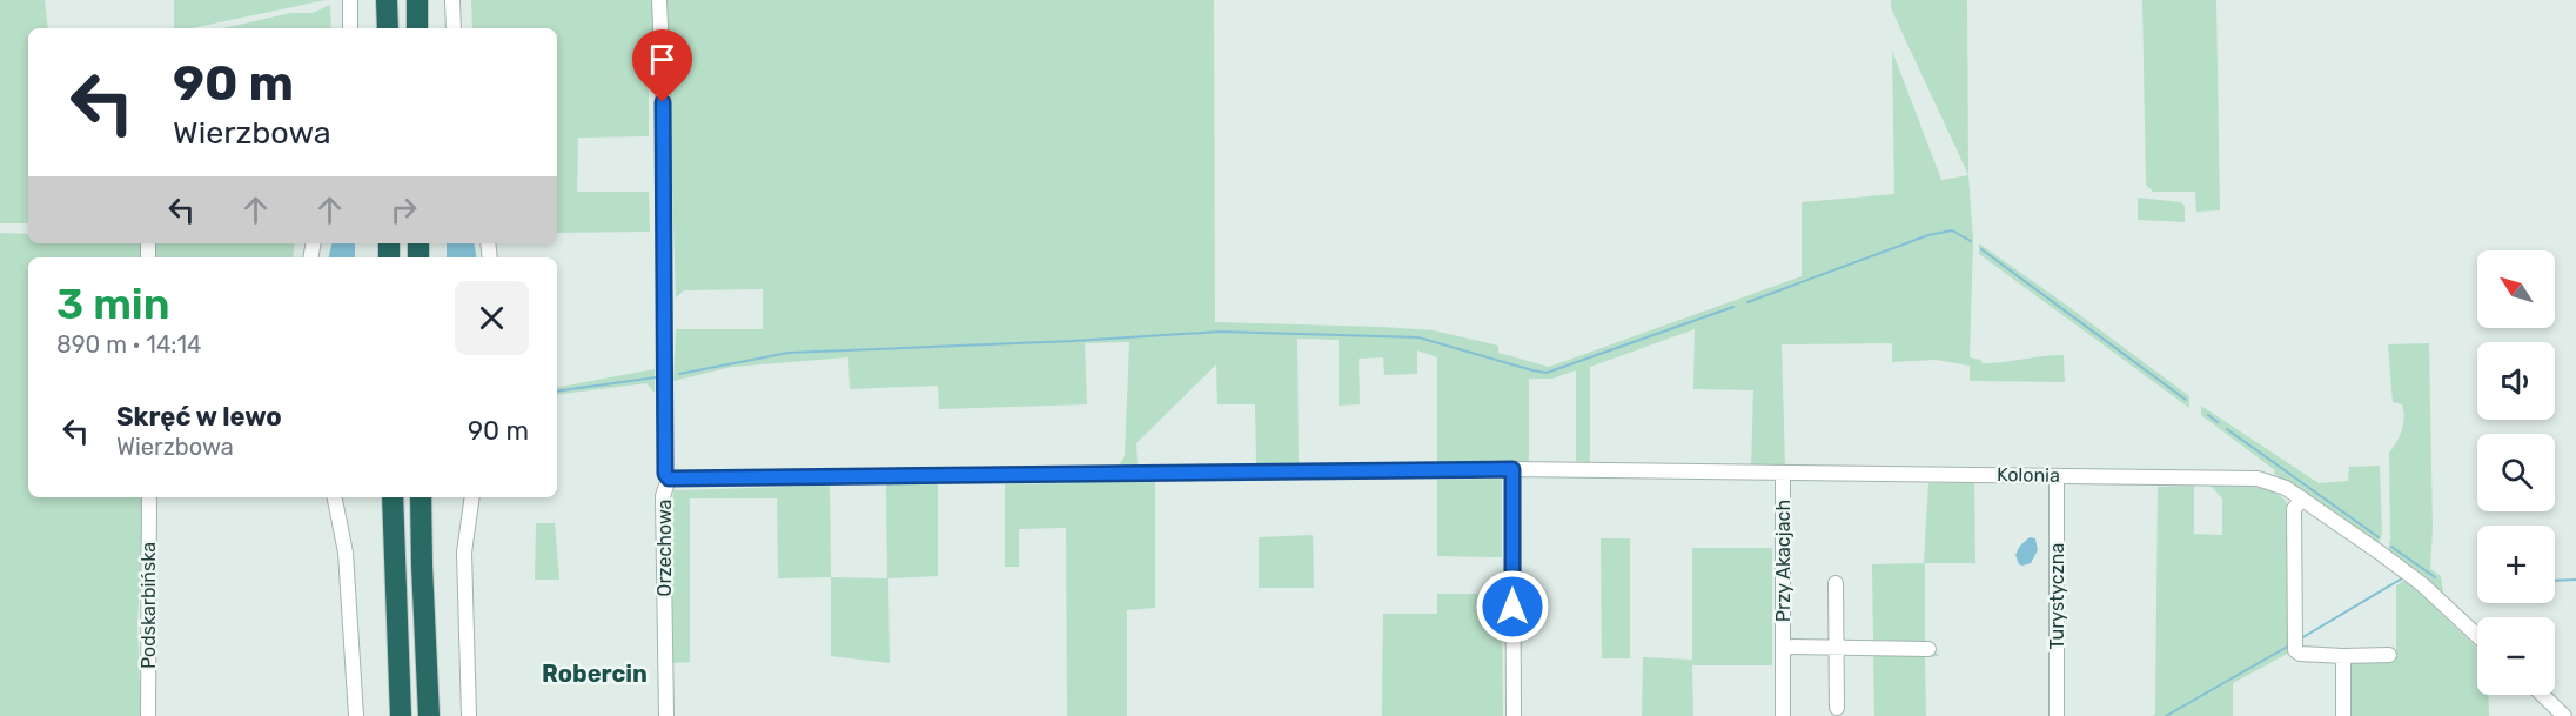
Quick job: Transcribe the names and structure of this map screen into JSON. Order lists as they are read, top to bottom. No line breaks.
{"streets":{"street":["Kolonia","Orzechowa","Przy Akacjach","Turystyczna","Podskarbińska"]},"crossings":[["Kolonia","Orzechowa"],["Kolonia","Przy Akacjach"],["Kolonia","Turystyczna"]],"districts":["Robercin"],"north":"top left","page":{"turn":["90 m","Wierzbowa"],"map_buttons":["+","−"],"heading":["3 min","890 m · 14:14"],"list":[{"name":"Skręć w lewo","note":"Wierzbowa","value":"90 m"}]}}
